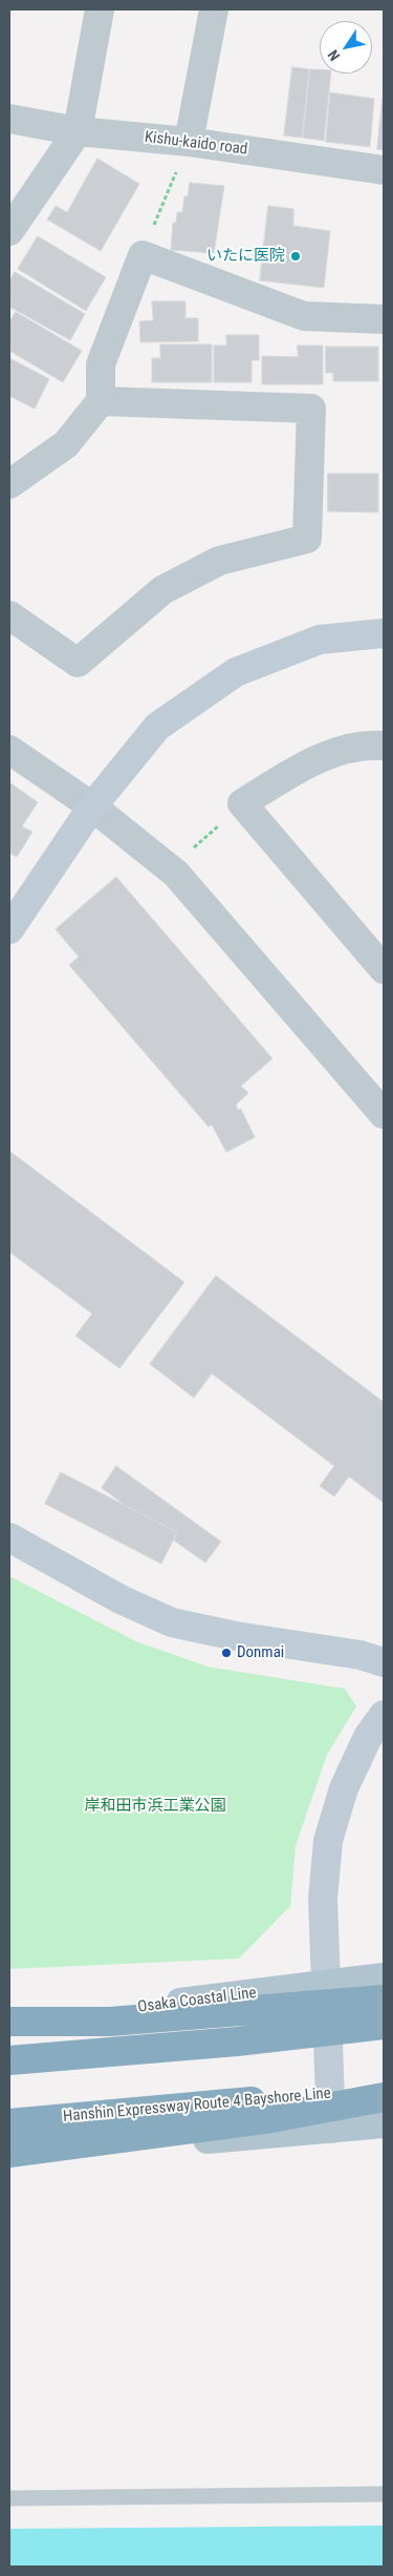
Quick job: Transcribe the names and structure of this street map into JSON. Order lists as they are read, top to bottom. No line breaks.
{"streets":{"highway":["Hanshin Expressway Route 4 Bayshore Line"],"main road":["Osaka Coastal Line"],"street":["Kishu-kaido road"]},"parks":["岸和田市浜工業公園"],"places":["いたに医院","Donmai"],"north":"bottom left"}
